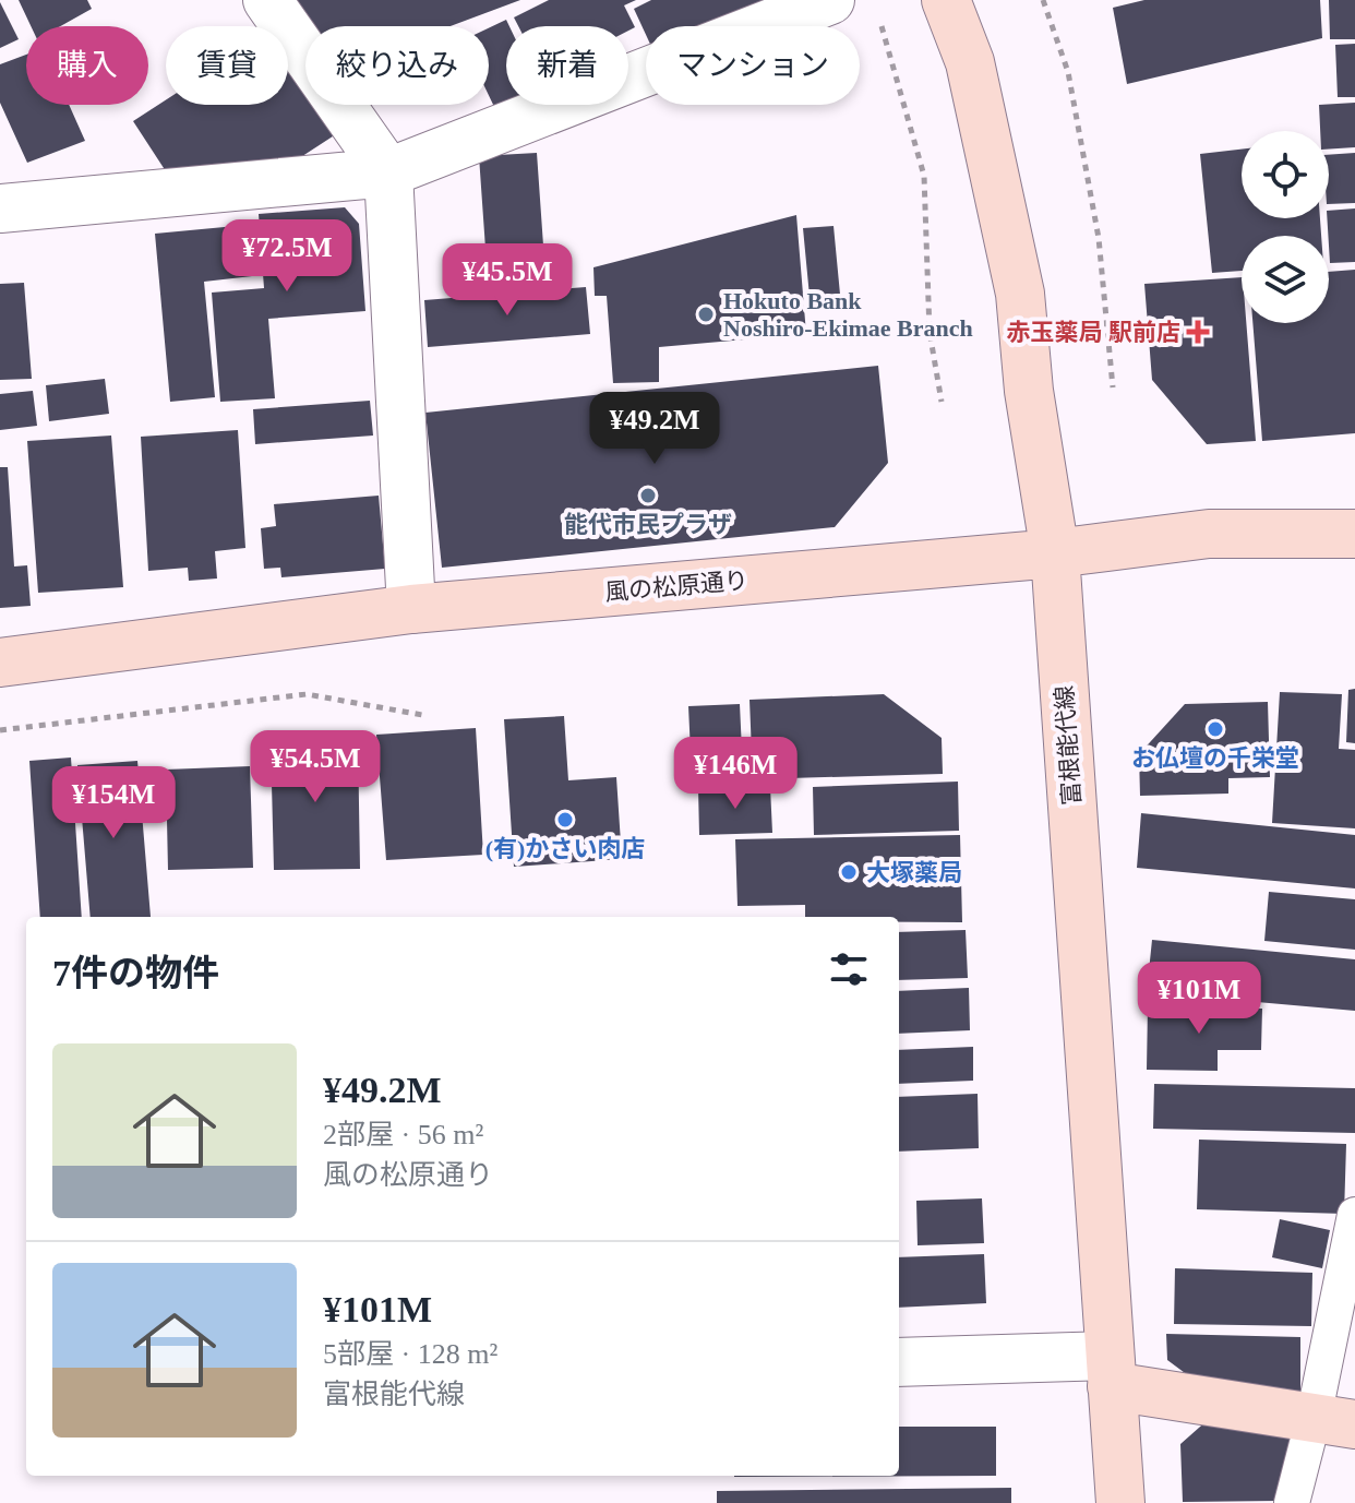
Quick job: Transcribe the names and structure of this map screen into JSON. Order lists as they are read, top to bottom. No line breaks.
{"streets":{"street":["風の松原通り","富根能代線"]},"crossings":[["風の松原通り","富根能代線"]],"places":{"other":["Hokuto Bank Noshiro-Ekimae Branch","能代市民プラザ","お仏壇の千栄堂","(有)かさい肉店","大塚薬局"],"health":["赤玉薬局 駅前店"]},"page":{"chip":["購入","賃貸","絞り込み","新着","マンション"],"price":["¥72.5M","¥45.5M","¥49.2M","¥54.5M","¥146M","¥154M","¥101M"],"heading":"7件の物件","list":[{"name":"¥49.2M","note":"2部屋 · 56 m² · 風の松原通り"},{"name":"¥101M","note":"5部屋 · 128 m² · 富根能代線"}]}}
